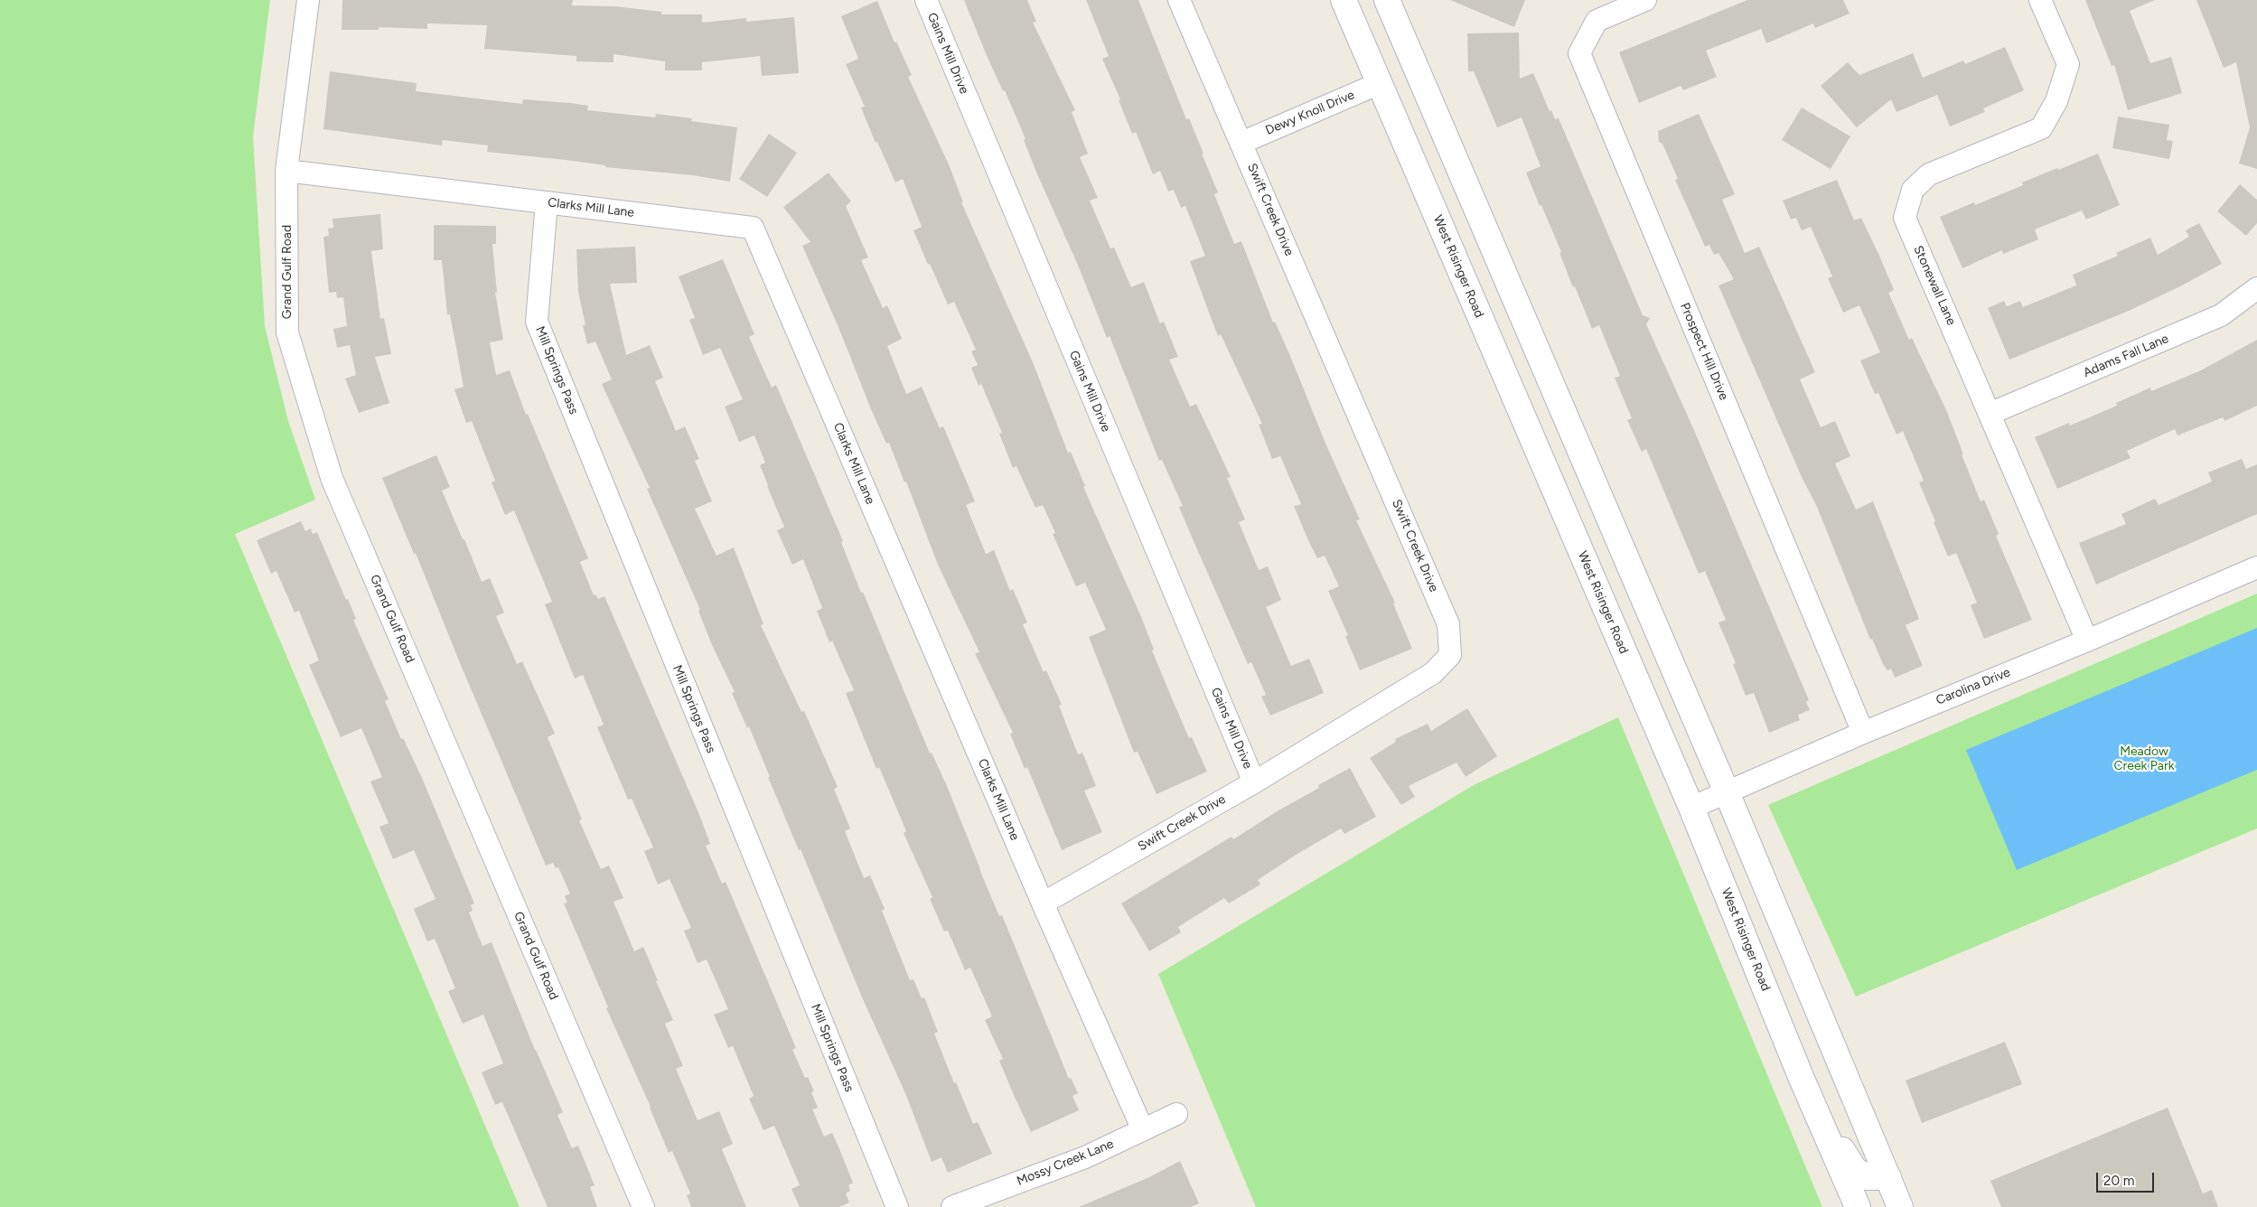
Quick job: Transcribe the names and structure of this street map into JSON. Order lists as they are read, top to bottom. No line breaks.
{"streets":{"main road":["West Risinger Road"],"street":["Gains Mill Drive","Dewy Knoll Drive","Clarks Mill Lane","Swift Creek Drive","Grand Gulf Road","Stonewall Lane","Prospect Hill Drive","Adams Fall Lane","Mill Springs Pass","Carolina Drive","Mossy Creek Lane"]},"crossings":[["Gains Mill Drive","Swift Creek Drive"],["Dewy Knoll Drive","Swift Creek Drive"],["Dewy Knoll Drive","West Risinger Road"],["Clarks Mill Lane","Swift Creek Drive"],["Clarks Mill Lane","Grand Gulf Road"],["Clarks Mill Lane","Mill Springs Pass"],["Clarks Mill Lane","Mossy Creek Lane"],["West Risinger Road","Carolina Drive"],["Stonewall Lane","Adams Fall Lane"],["Stonewall Lane","Carolina Drive"],["Prospect Hill Drive","Carolina Drive"]],"parks":["Meadow Creek Park"],"scale_bar":"20 m"}
